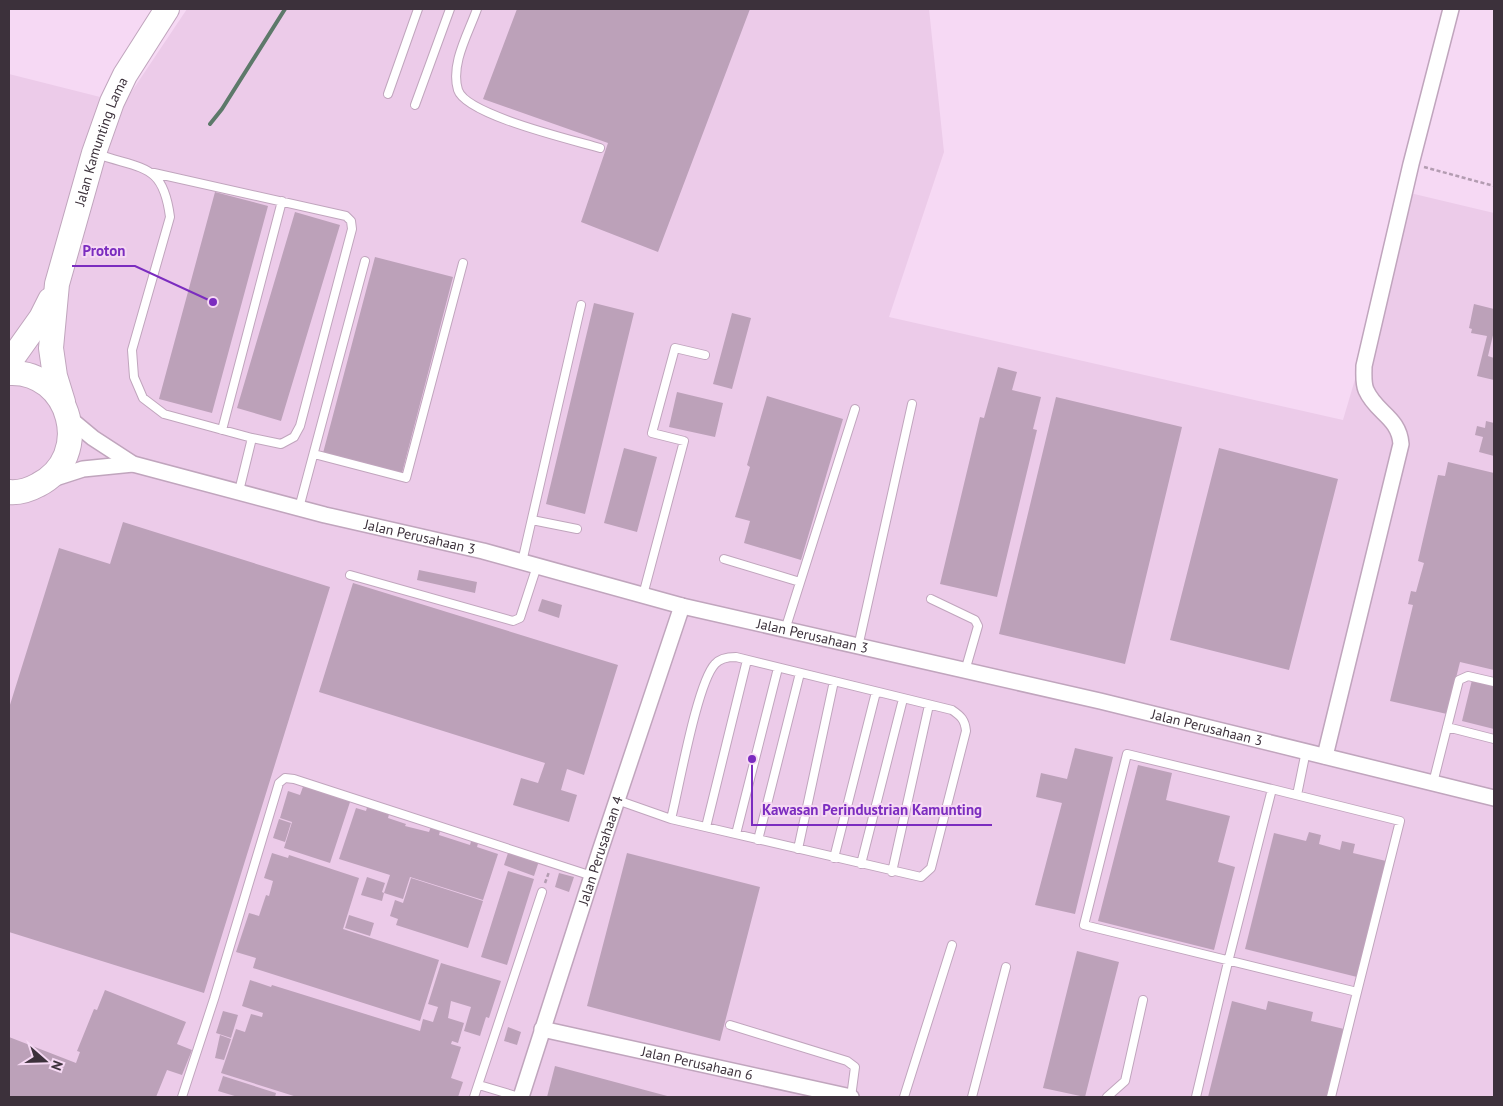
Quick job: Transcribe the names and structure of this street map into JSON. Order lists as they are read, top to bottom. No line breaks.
{"streets":{"main road":["Jalan Kamunting Lama"],"street":["Jalan Perusahaan 3","Jalan Perusahaan 4","Jalan Perusahaan 6"]},"crossings":[["Jalan Perusahaan 3","Jalan Perusahaan 4"],["Jalan Perusahaan 4","Jalan Perusahaan 6"]],"places":["Proton","Kawasan Perindustrian Kamunting"],"north":"right"}
